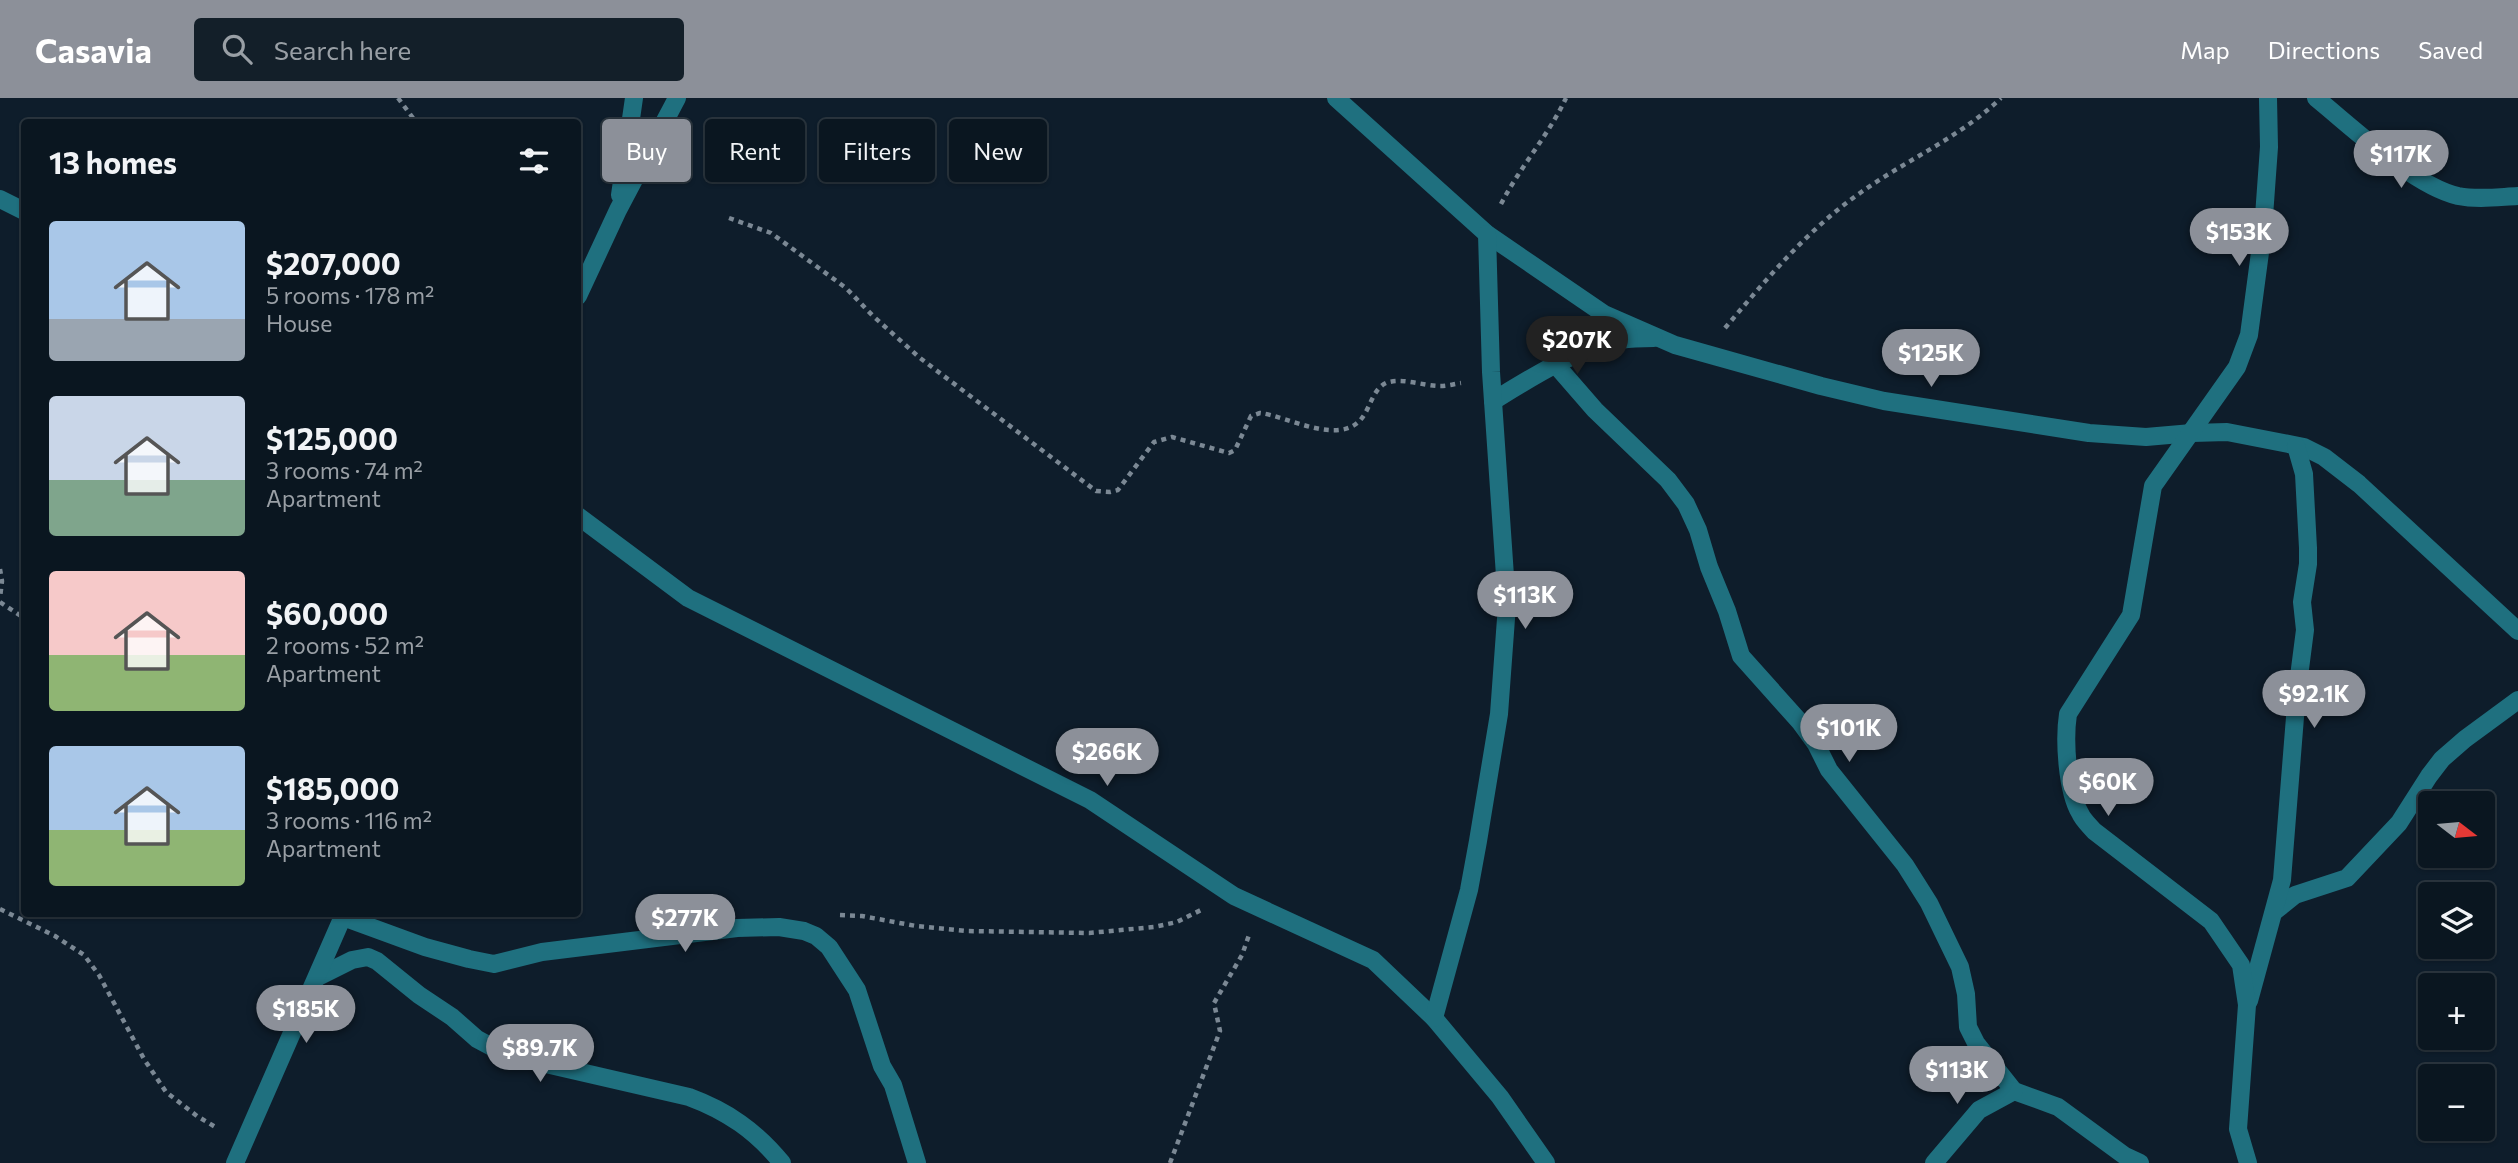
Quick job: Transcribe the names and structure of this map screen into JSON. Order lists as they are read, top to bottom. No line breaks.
{"north":"right","page":{"header":"Casavia","search":"Search here","nav":["Map","Directions","Saved"],"chip":["Buy","Rent","Filters","New"],"heading":"13 homes","price":["$117K","$153K","$207K","$125K","$113K","$92.1K","$101K","$266K","$60K","$277K","$185K","$89.7K","$113K"],"list":[{"name":"$207,000","note":"5 rooms · 178 m² · House"},{"name":"$125,000","note":"3 rooms · 74 m² · Apartment"},{"name":"$60,000","note":"2 rooms · 52 m² · Apartment"},{"name":"$185,000","note":"3 rooms · 116 m² · Apartment"}],"map_buttons":["+","−"]}}
